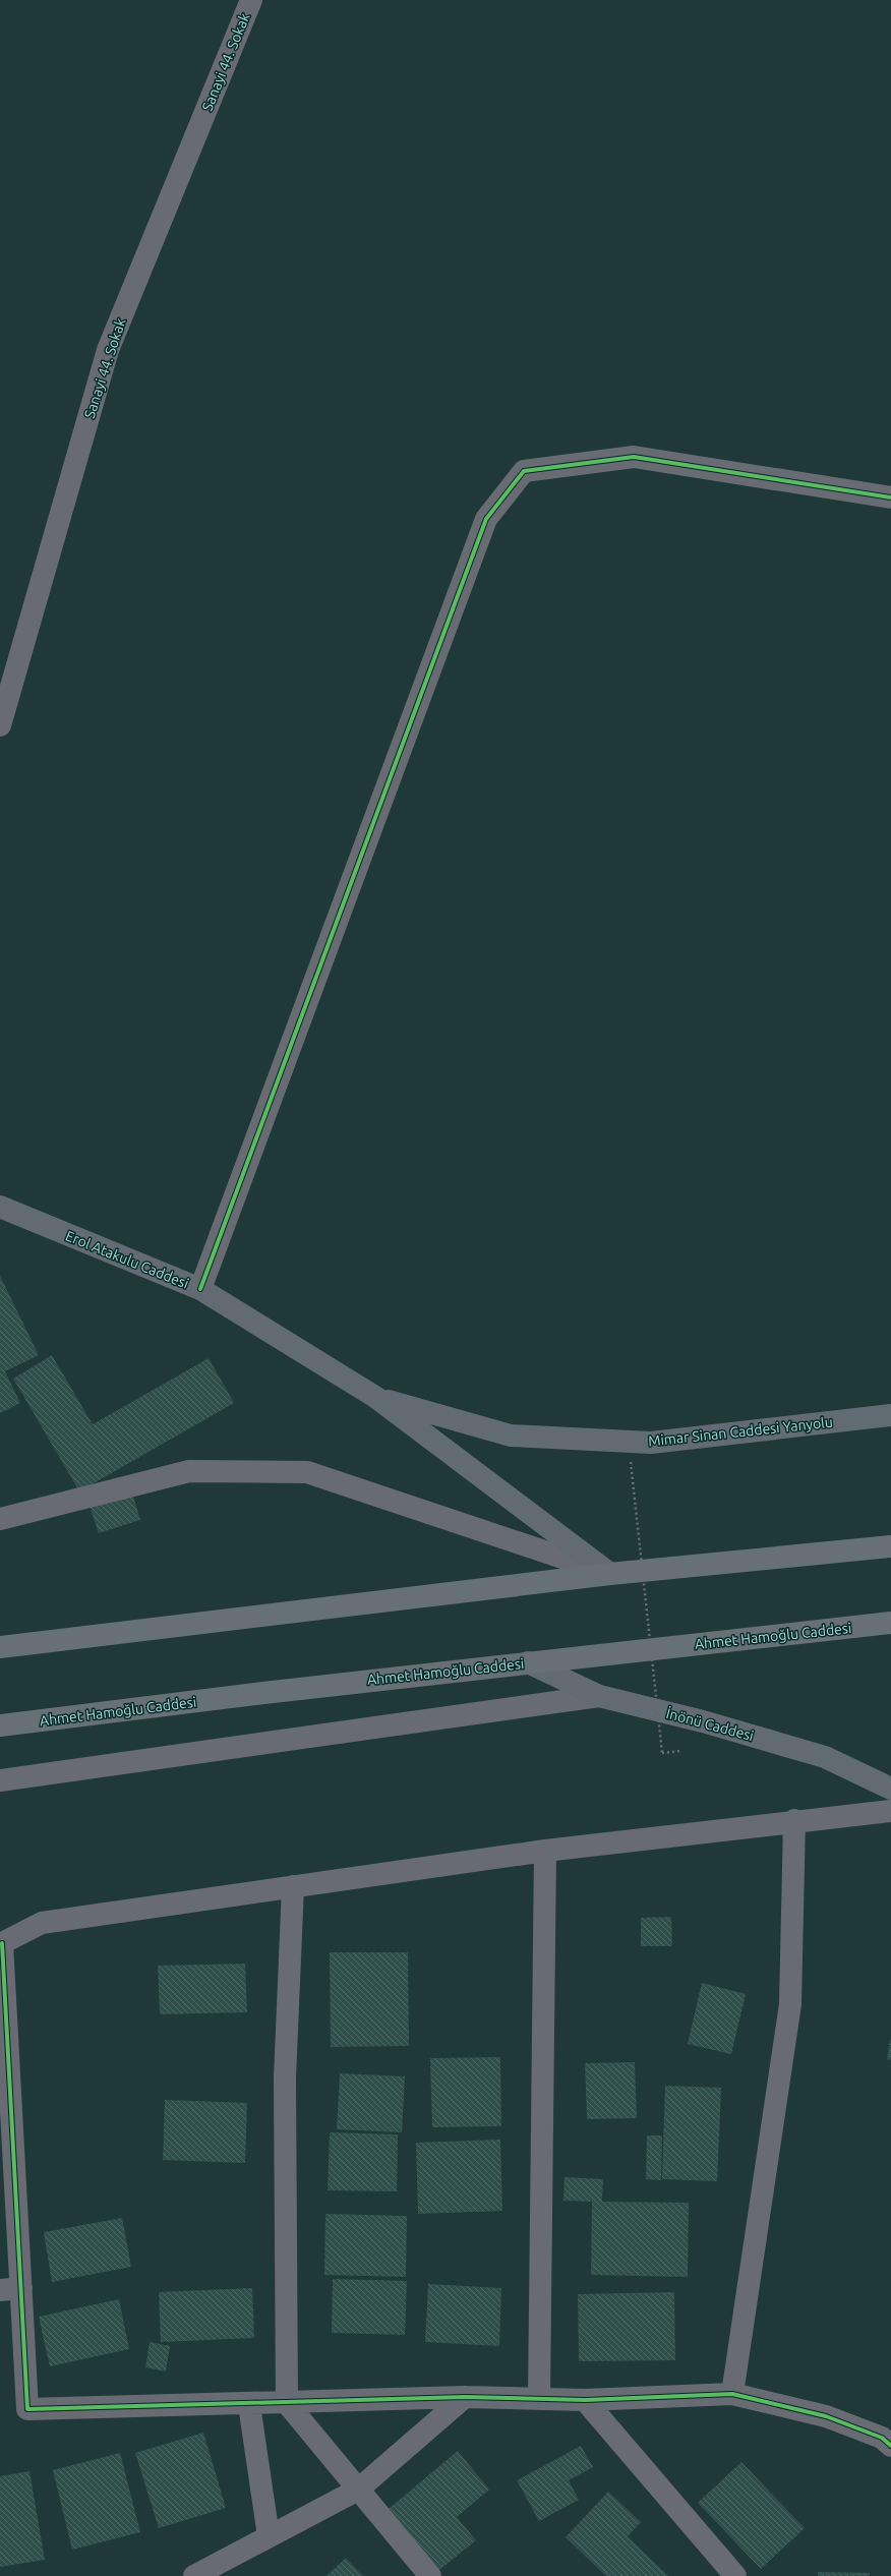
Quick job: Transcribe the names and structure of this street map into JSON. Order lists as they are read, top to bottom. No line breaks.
{"streets":{"highway":["Ahmet Hamoğlu Caddesi"],"main road":["Erol Atakulu Caddesi","Mimar Sinan Caddesi Yanyolu","İnönü Caddesi"],"street":["Sanayi 44. Sokak"]},"crossings":[["Erol Atakulu Caddesi","Mimar Sinan Caddesi Yanyolu"],["Ahmet Hamoğlu Caddesi","İnönü Caddesi"]]}
